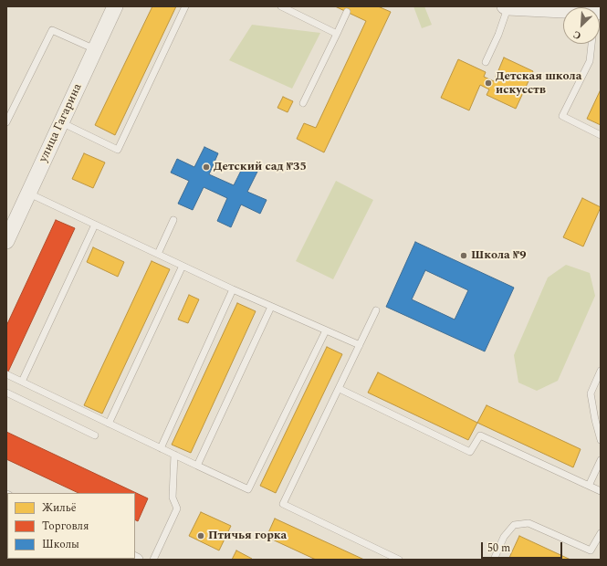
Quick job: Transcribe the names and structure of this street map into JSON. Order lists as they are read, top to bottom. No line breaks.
{"streets":{"street":["улица Гагарина"]},"places":["Детская школа искусств","Детский сад №35","Школа №9","Птичья горка"],"legend":["Жильё","Торговля","Школы"],"scale_bar":"50 m","north":"bottom left"}
